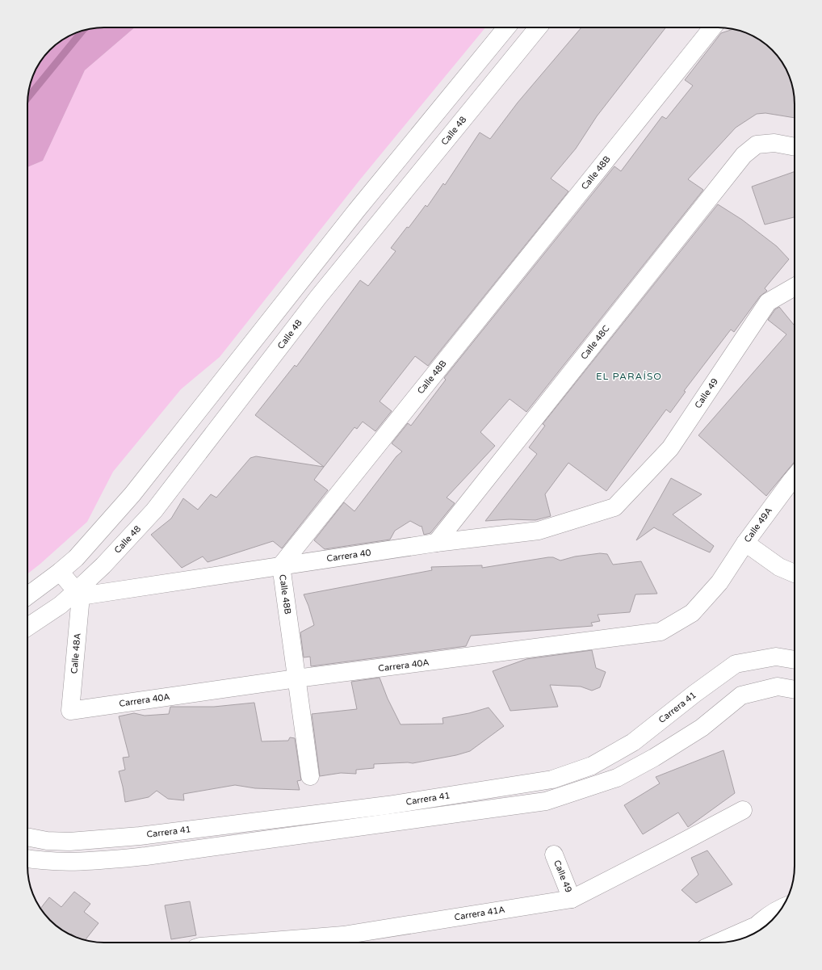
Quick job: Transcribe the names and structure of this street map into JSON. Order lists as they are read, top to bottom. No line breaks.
{"streets":{"main road":["Calle 48","Calle 48B","Calle 48C","Calle 49","Calle 49A","Carrera 40","Calle 48A","Carrera 40A","Carrera 41","Carrera 41A"]},"crossings":[["Calle 48","Carrera 40"],["Calle 48","Calle 48A"],["Calle 48B","Carrera 40"],["Calle 48B","Carrera 40A"],["Calle 48C","Carrera 40"],["Calle 49","Carrera 40"],["Calle 49","Carrera 41A"],["Calle 49A","Carrera 40A"],["Carrera 40","Calle 48A"],["Calle 48A","Carrera 40A"]],"districts":["EL PARAÍSO"]}
